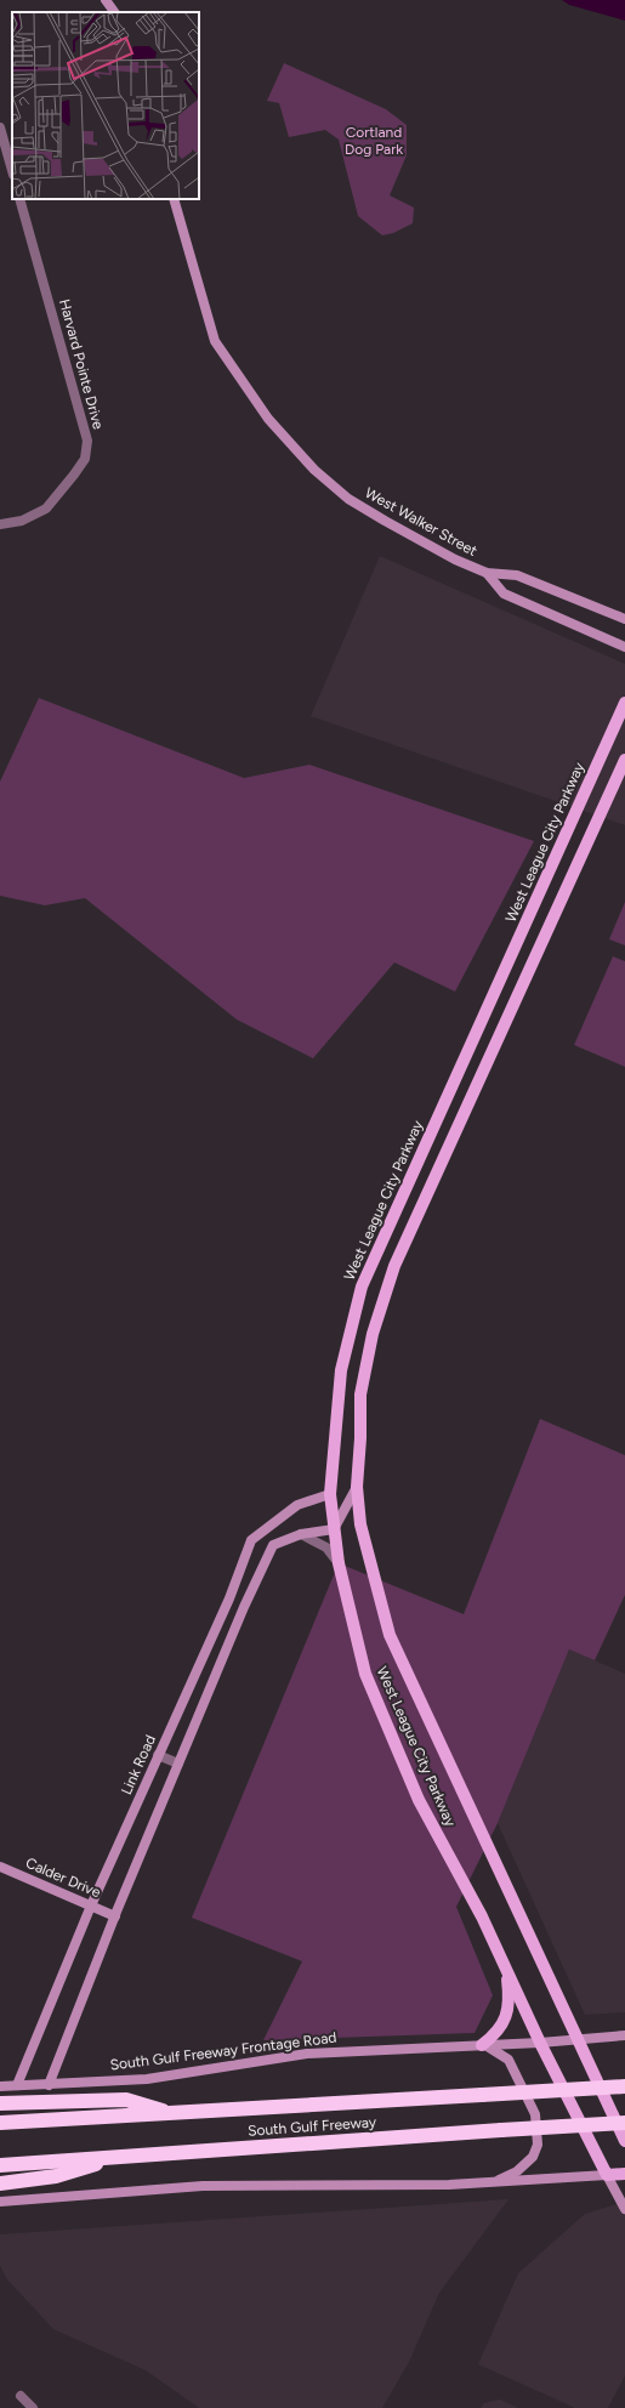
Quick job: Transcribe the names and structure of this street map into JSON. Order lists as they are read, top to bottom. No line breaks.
{"streets":{"highway":["South Gulf Freeway"],"main road":["West League City Parkway"],"street":["Harvard Pointe Drive","West Walker Street","Link Road","Calder Drive","South Gulf Freeway Frontage Road"]},"crossings":[["West League City Parkway","Link Road"],["West League City Parkway","South Gulf Freeway Frontage Road"],["Link Road","Calder Drive"],["Link Road","South Gulf Freeway Frontage Road"]],"parks":["Cortland Dog Park"]}
